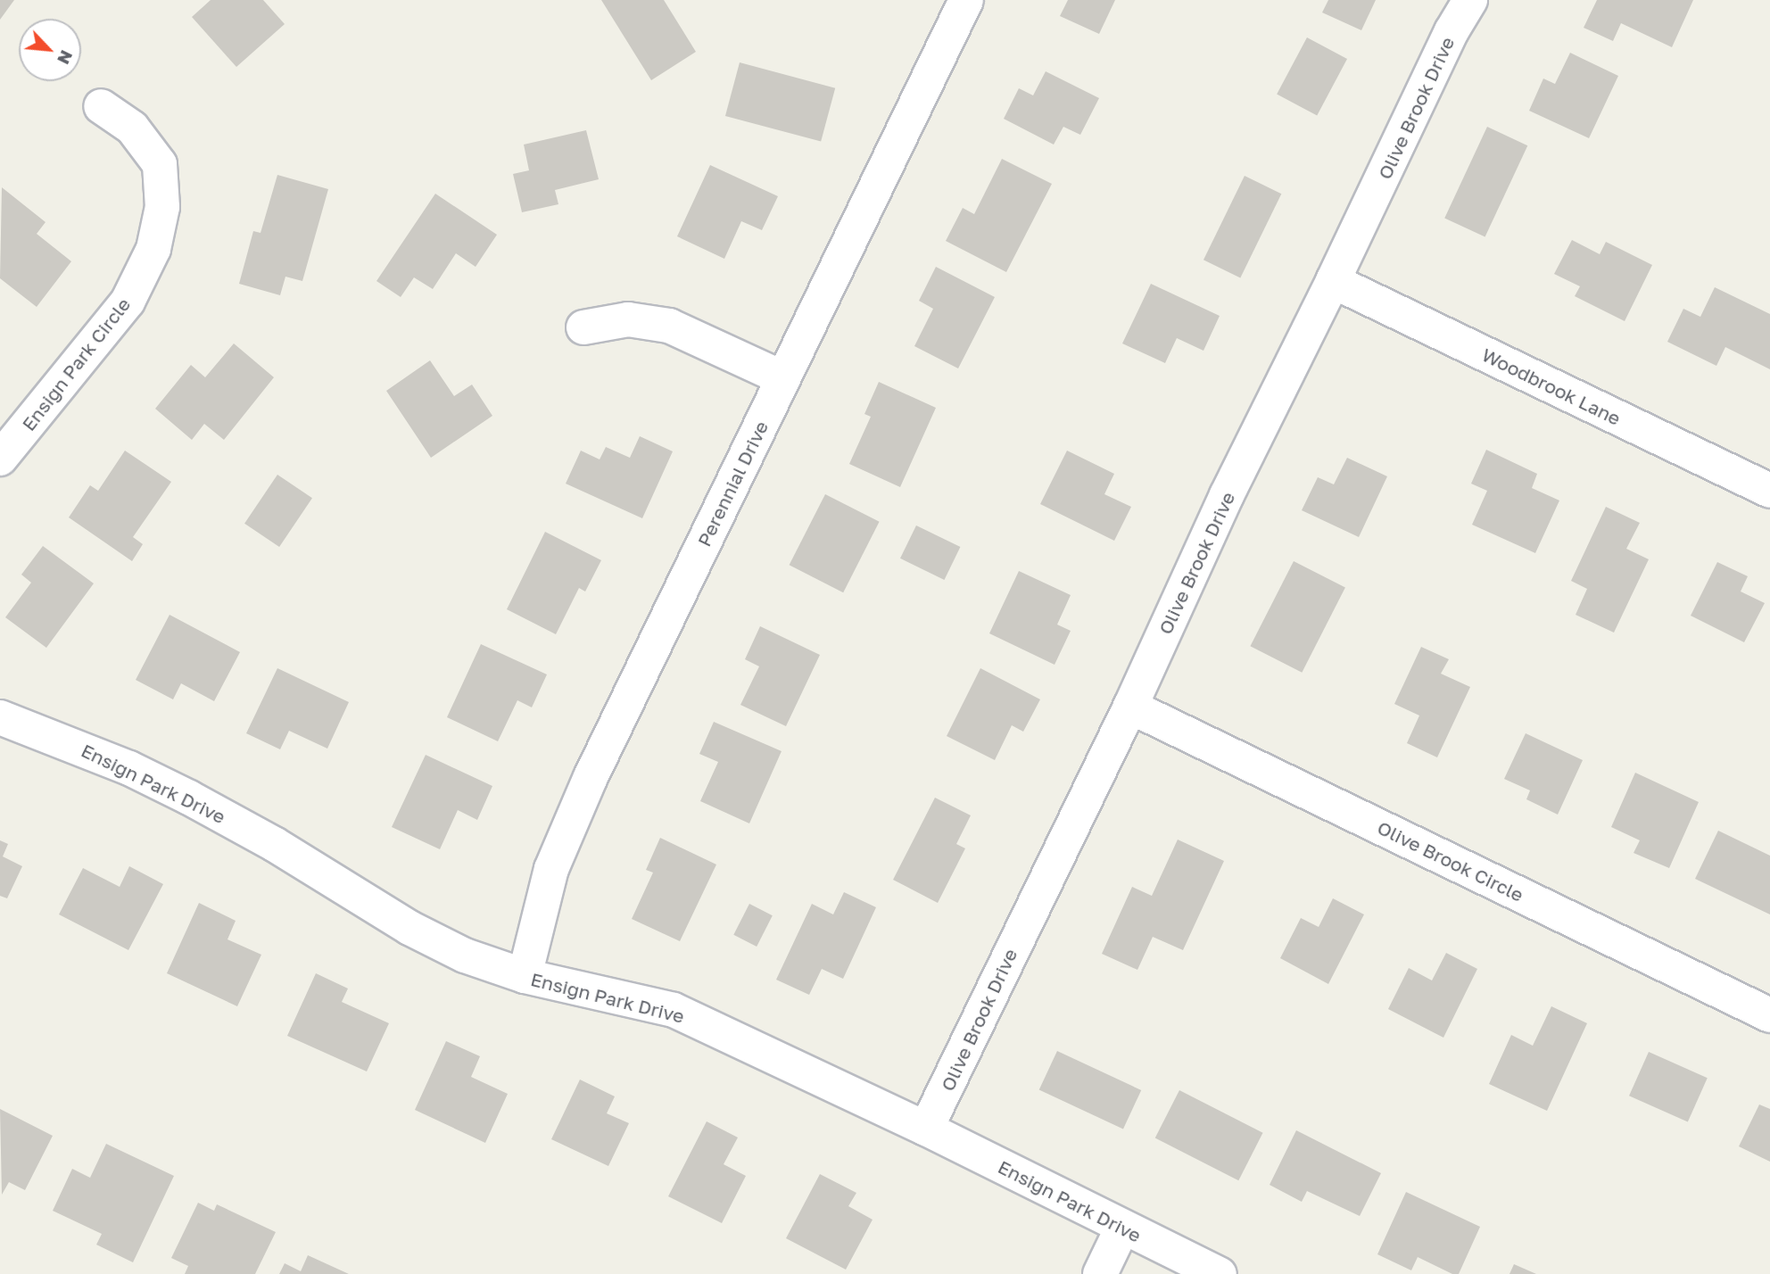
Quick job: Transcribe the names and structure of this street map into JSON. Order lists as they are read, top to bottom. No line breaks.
{"streets":{"street":["Olive Brook Drive","Ensign Park Circle","Woodbrook Lane","Perennial Drive","Ensign Park Drive","Olive Brook Circle"]},"crossings":[["Olive Brook Drive","Woodbrook Lane"],["Olive Brook Drive","Ensign Park Drive"],["Olive Brook Drive","Olive Brook Circle"],["Perennial Drive","Ensign Park Drive"]],"north":"bottom right"}
